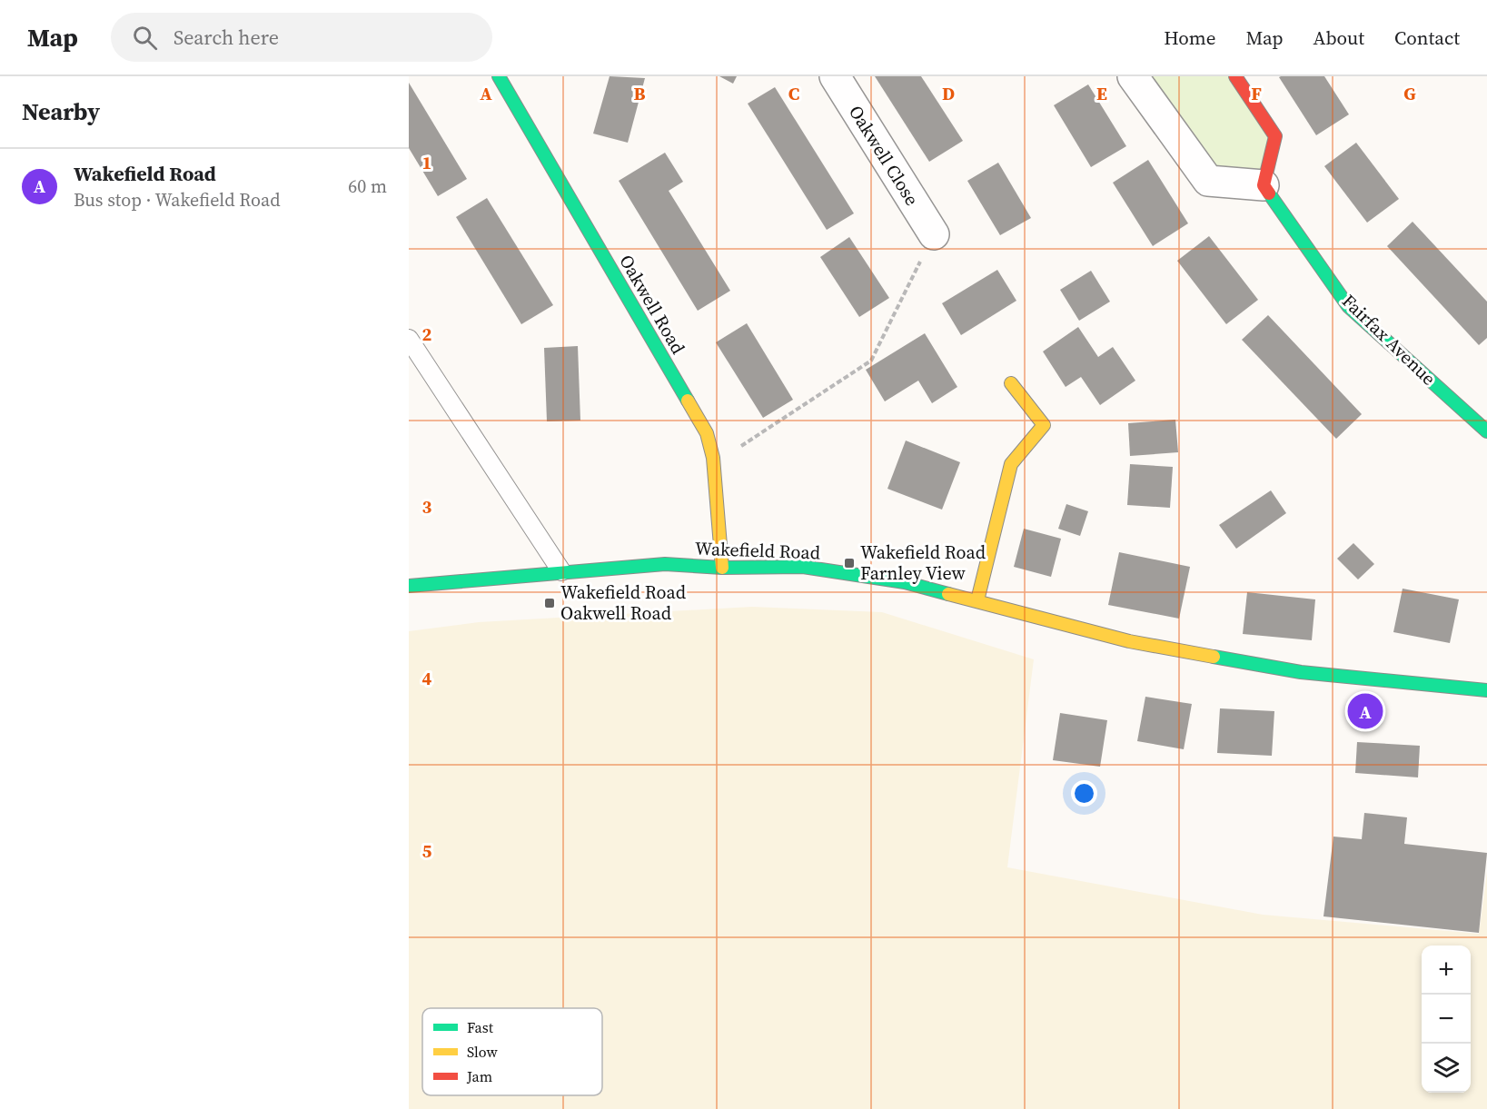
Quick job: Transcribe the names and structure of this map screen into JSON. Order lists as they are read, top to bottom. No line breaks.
{"streets":{"street":["Oakwell Close","Oakwell Road","Fairfax Avenue","Wakefield Road"]},"crossings":[["Oakwell Road","Wakefield Road"]],"places":{"transit":["Wakefield Road Farnley View","Wakefield Road Oakwell Road"]},"legend":["Fast","Slow","Jam"],"page":{"header":"Map","search":"Search here","nav":["Home","Map","About","Contact"],"heading":"Nearby","list":[{"mark":"A","name":"Wakefield Road","note":"Bus stop · Wakefield Road","value":"60 m"}],"pins":"A","map_buttons":["+","−"]},"grid":{"columns":["A","B","C","D","E","F","G"],"rows":["1","2","3","4","5"]}}
